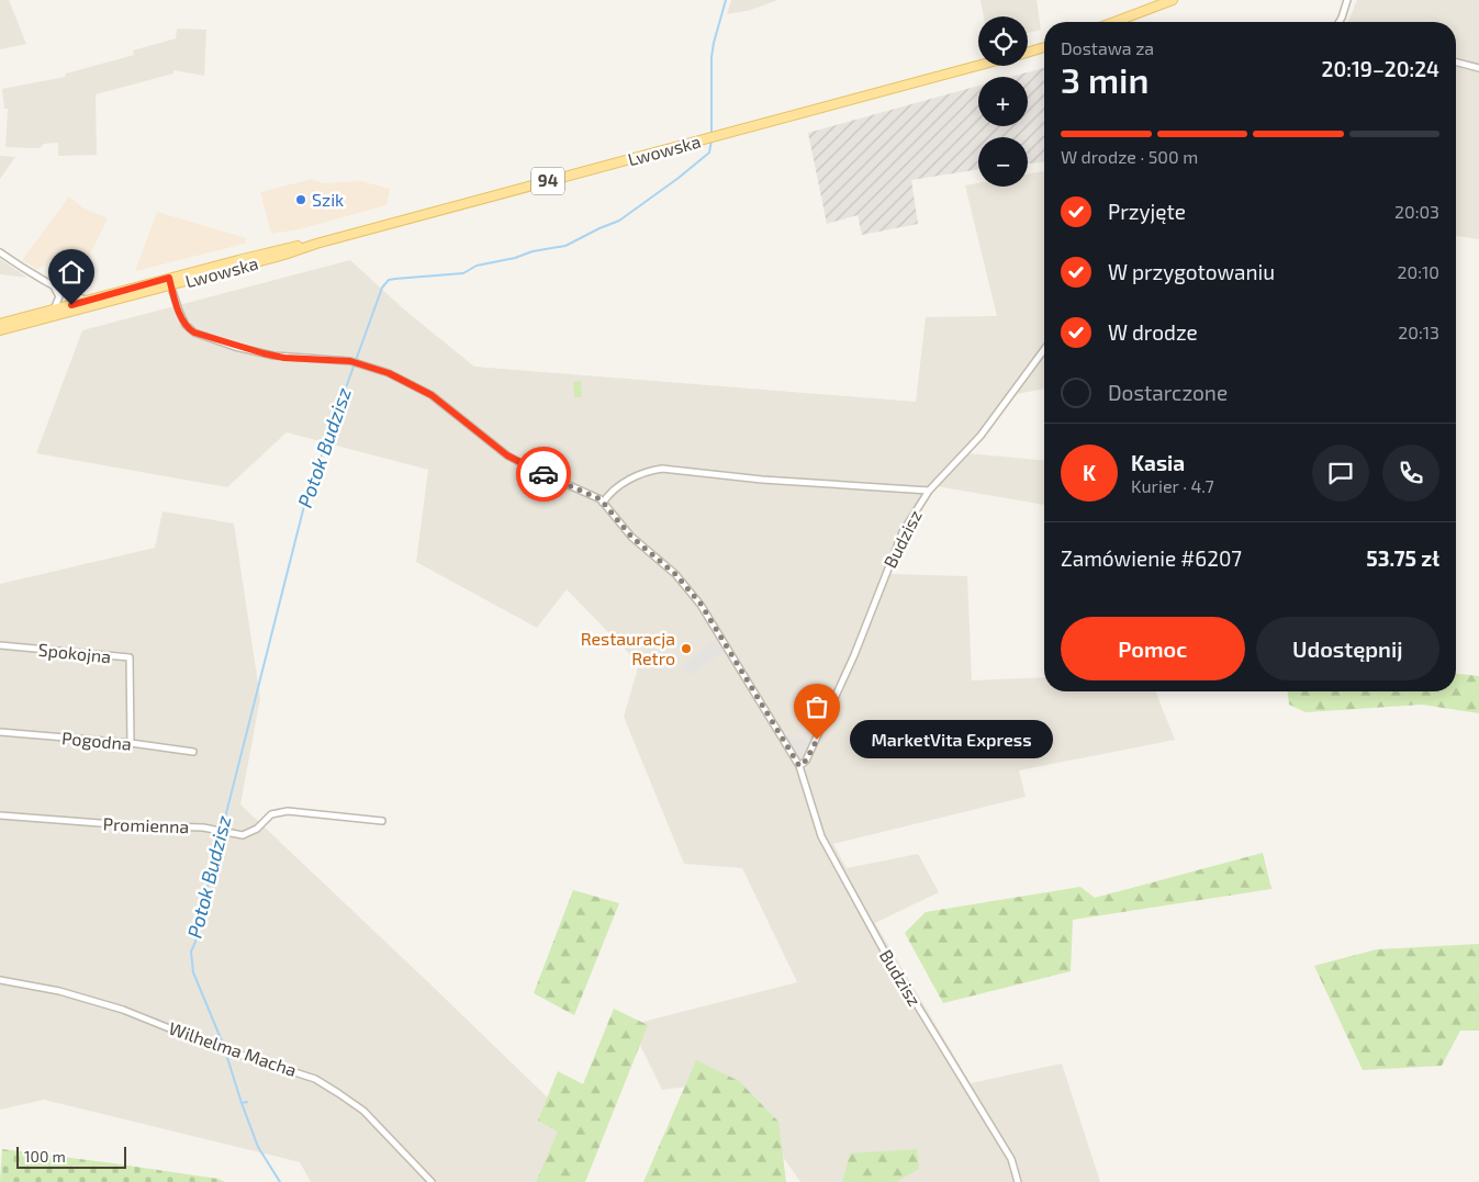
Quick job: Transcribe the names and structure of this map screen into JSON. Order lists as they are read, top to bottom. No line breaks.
{"streets":{"main road":["Lwowska","94"],"street":["Budzisz","Spokojna","Pogodna","Promienna","Wilhelma Macha"]},"crossings":[["Lwowska","Budzisz"],["Spokojna","Pogodna"]],"water":["Potok Budzisz"],"places":["Szik","Restauracja Retro","MarketVita Express"],"scale_bar":"100 m","page":{"map_buttons":["+","−"],"heading":["3 min","Dostawa za","20:19–20:24"],"panel":["Kasia","Kurier · 4.7","Zamówienie #6207","53.75 zł"],"bar":"W drodze · 500 m","list":[["Przyjęte","20:03"],["W przygotowaniu","20:10"],["W drodze","20:13"],"Dostarczone"],"round":"K","buttons":["Pomoc","Udostępnij"],"bubble":"MarketVita Express","scale":"100 m"}}
